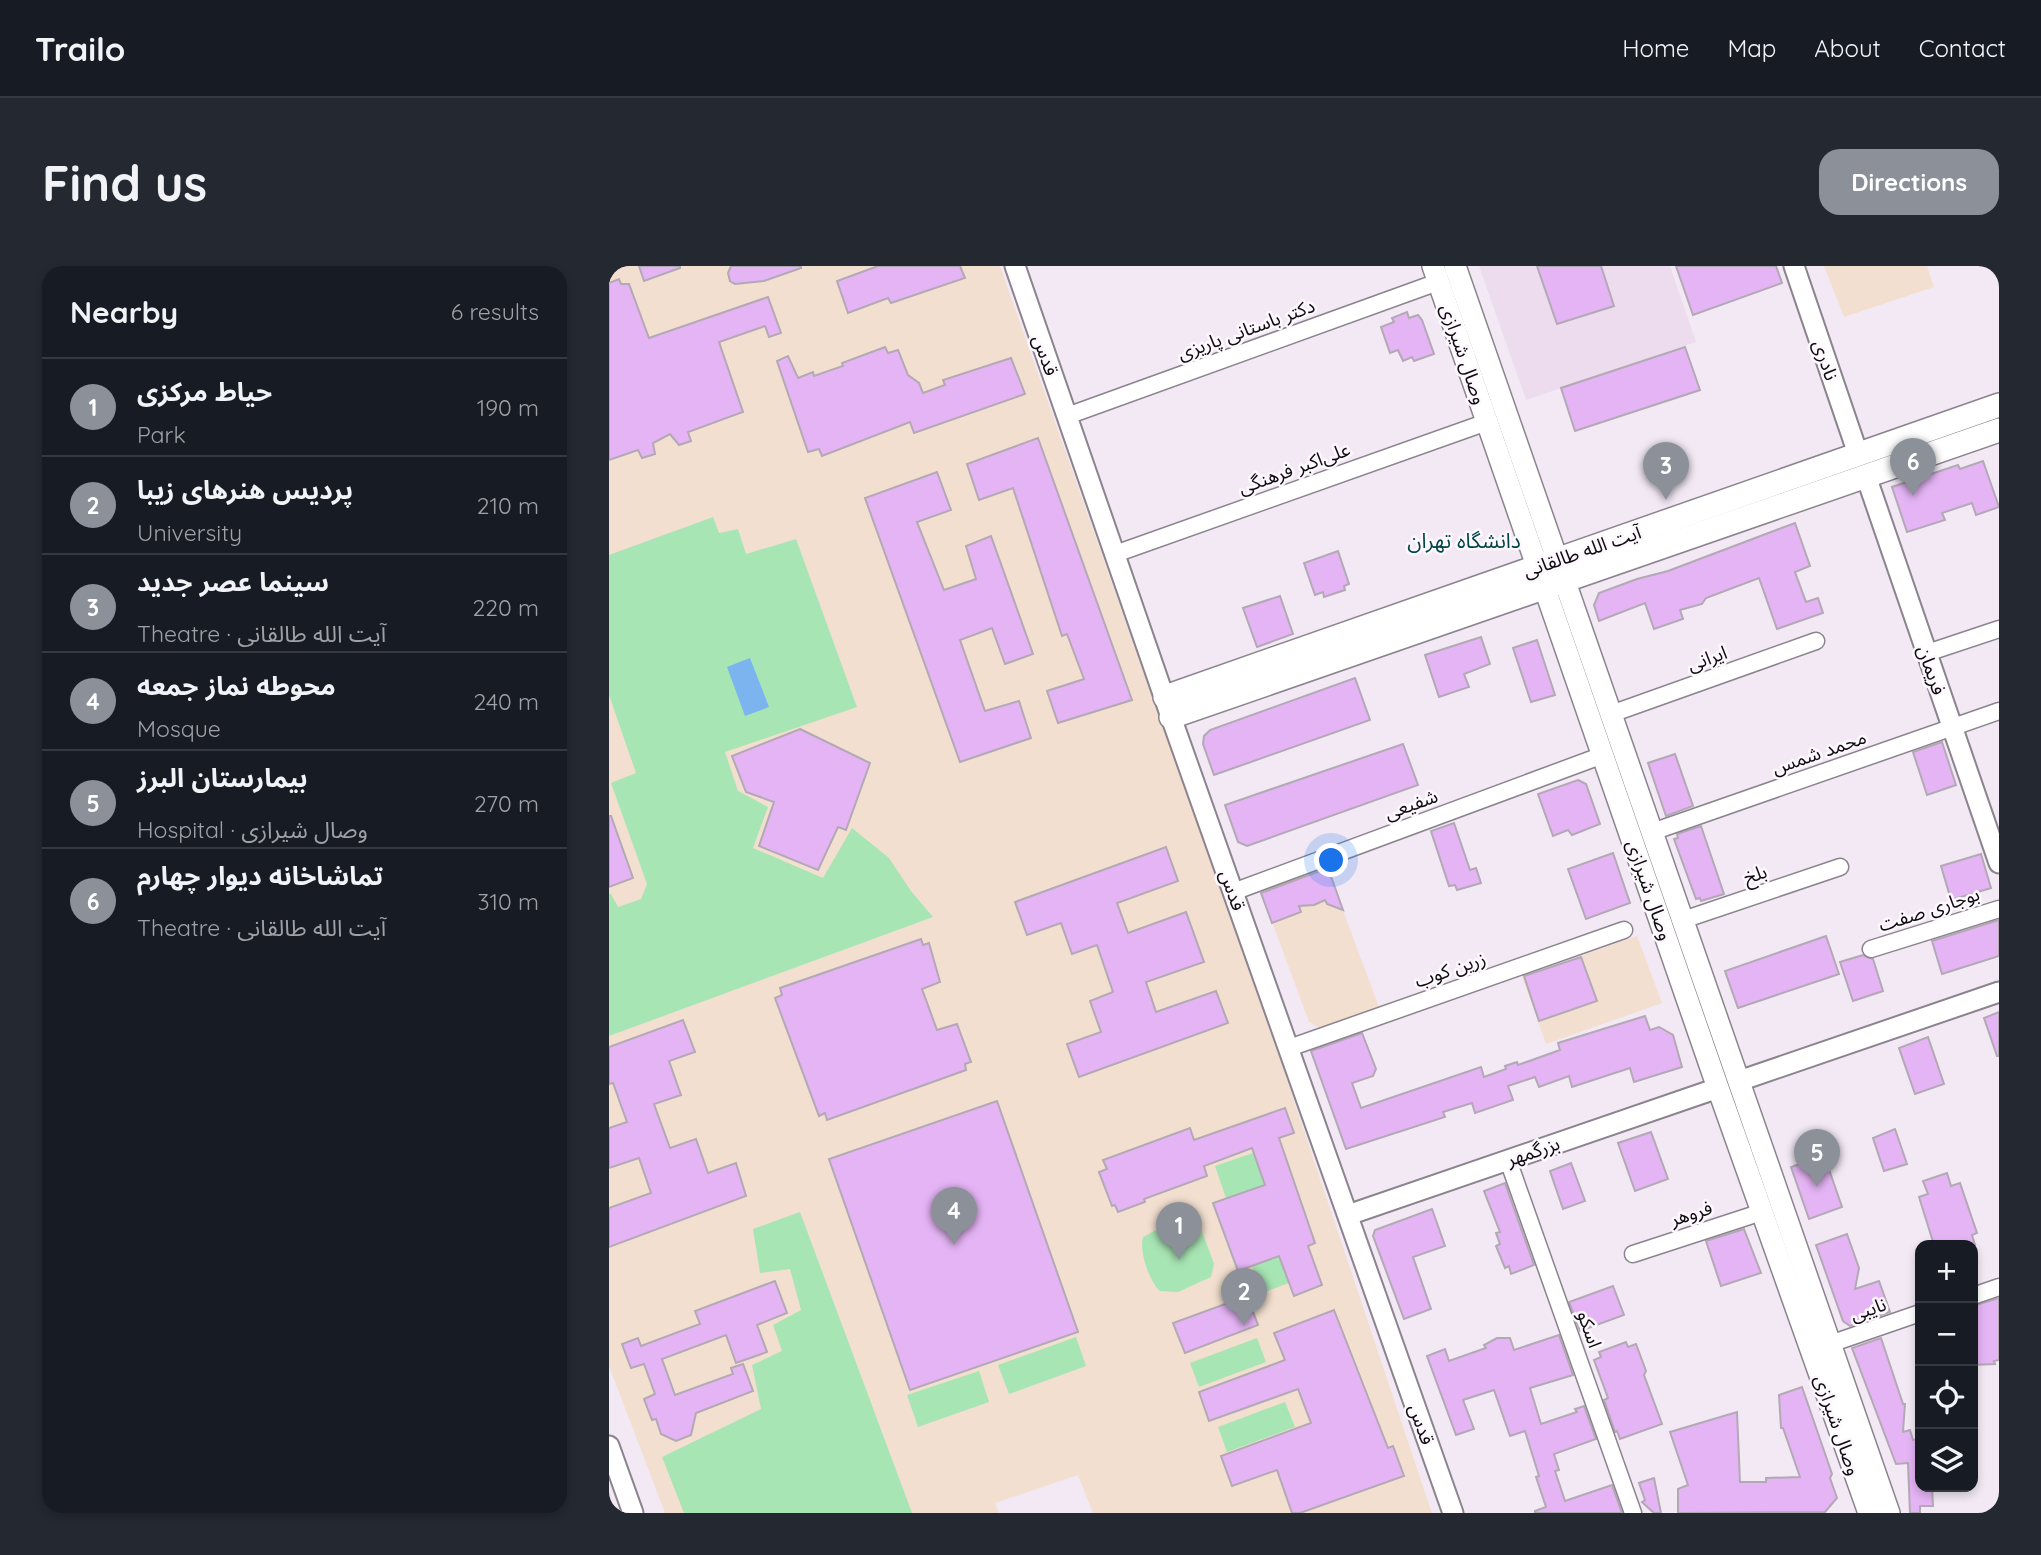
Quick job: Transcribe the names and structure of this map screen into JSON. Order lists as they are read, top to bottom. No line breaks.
{"streets":{"main road":["وصال شیرازی","آیت الله طالقانی"],"street":["دکتر باستانی پاریزی","قدس","نادری","علی‌اکبر فرهنگی","ایرانی","فریمان","محمد شمس","شفیعی","بلخ","بوجاری صفت","زرین کوب","بزرگمهر","فروهر","نایبی","اسکو"]},"crossings":[["دکتر باستانی پاریزی","وصال شیرازی"],["دکتر باستانی پاریزی","قدس"],["وصال شیرازی","علی‌اکبر فرهنگی"],["وصال شیرازی","آیت الله طالقانی"],["وصال شیرازی","ایرانی"],["وصال شیرازی","محمد شمس"],["وصال شیرازی","شفیعی"],["وصال شیرازی","بلخ"],["وصال شیرازی","بزرگمهر"],["وصال شیرازی","فروهر"],["وصال شیرازی","نایبی"],["قدس","علی‌اکبر فرهنگی"],["قدس","آیت الله طالقانی"],["قدس","شفیعی"],["قدس","زرین کوب"],["قدس","بزرگمهر"],["نادری","آیت الله طالقانی"],["آیت الله طالقانی","فریمان"],["فریمان","محمد شمس"],["بزرگمهر","اسکو"]],"districts":["دانشگاه تهران"],"page":{"header":"Trailo","nav":["Home","Map","About","Contact"],"buttons":"Directions","title":"Find us","heading":["Nearby","6 results"],"list":[{"mark":"1","name":"حیاط مرکزی","note":"Park","value":"190 m"},{"mark":"2","name":"پردیس هنرهای زیبا","note":"University","value":"210 m"},{"mark":"3","name":"سینما عصر جدید","note":"Theatre · آیت الله طالقانی","value":"220 m"},{"mark":"4","name":"محوطه نماز جمعه","note":"Mosque","value":"240 m"},{"mark":"5","name":"بیمارستان البرز","note":"Hospital · وصال شیرازی","value":"270 m"},{"mark":"6","name":"تماشاخانه دیوار چهارم","note":"Theatre · آیت الله طالقانی","value":"310 m"}],"pins":["6","3","5","4","1","2"],"map_buttons":["+","−"]}}
